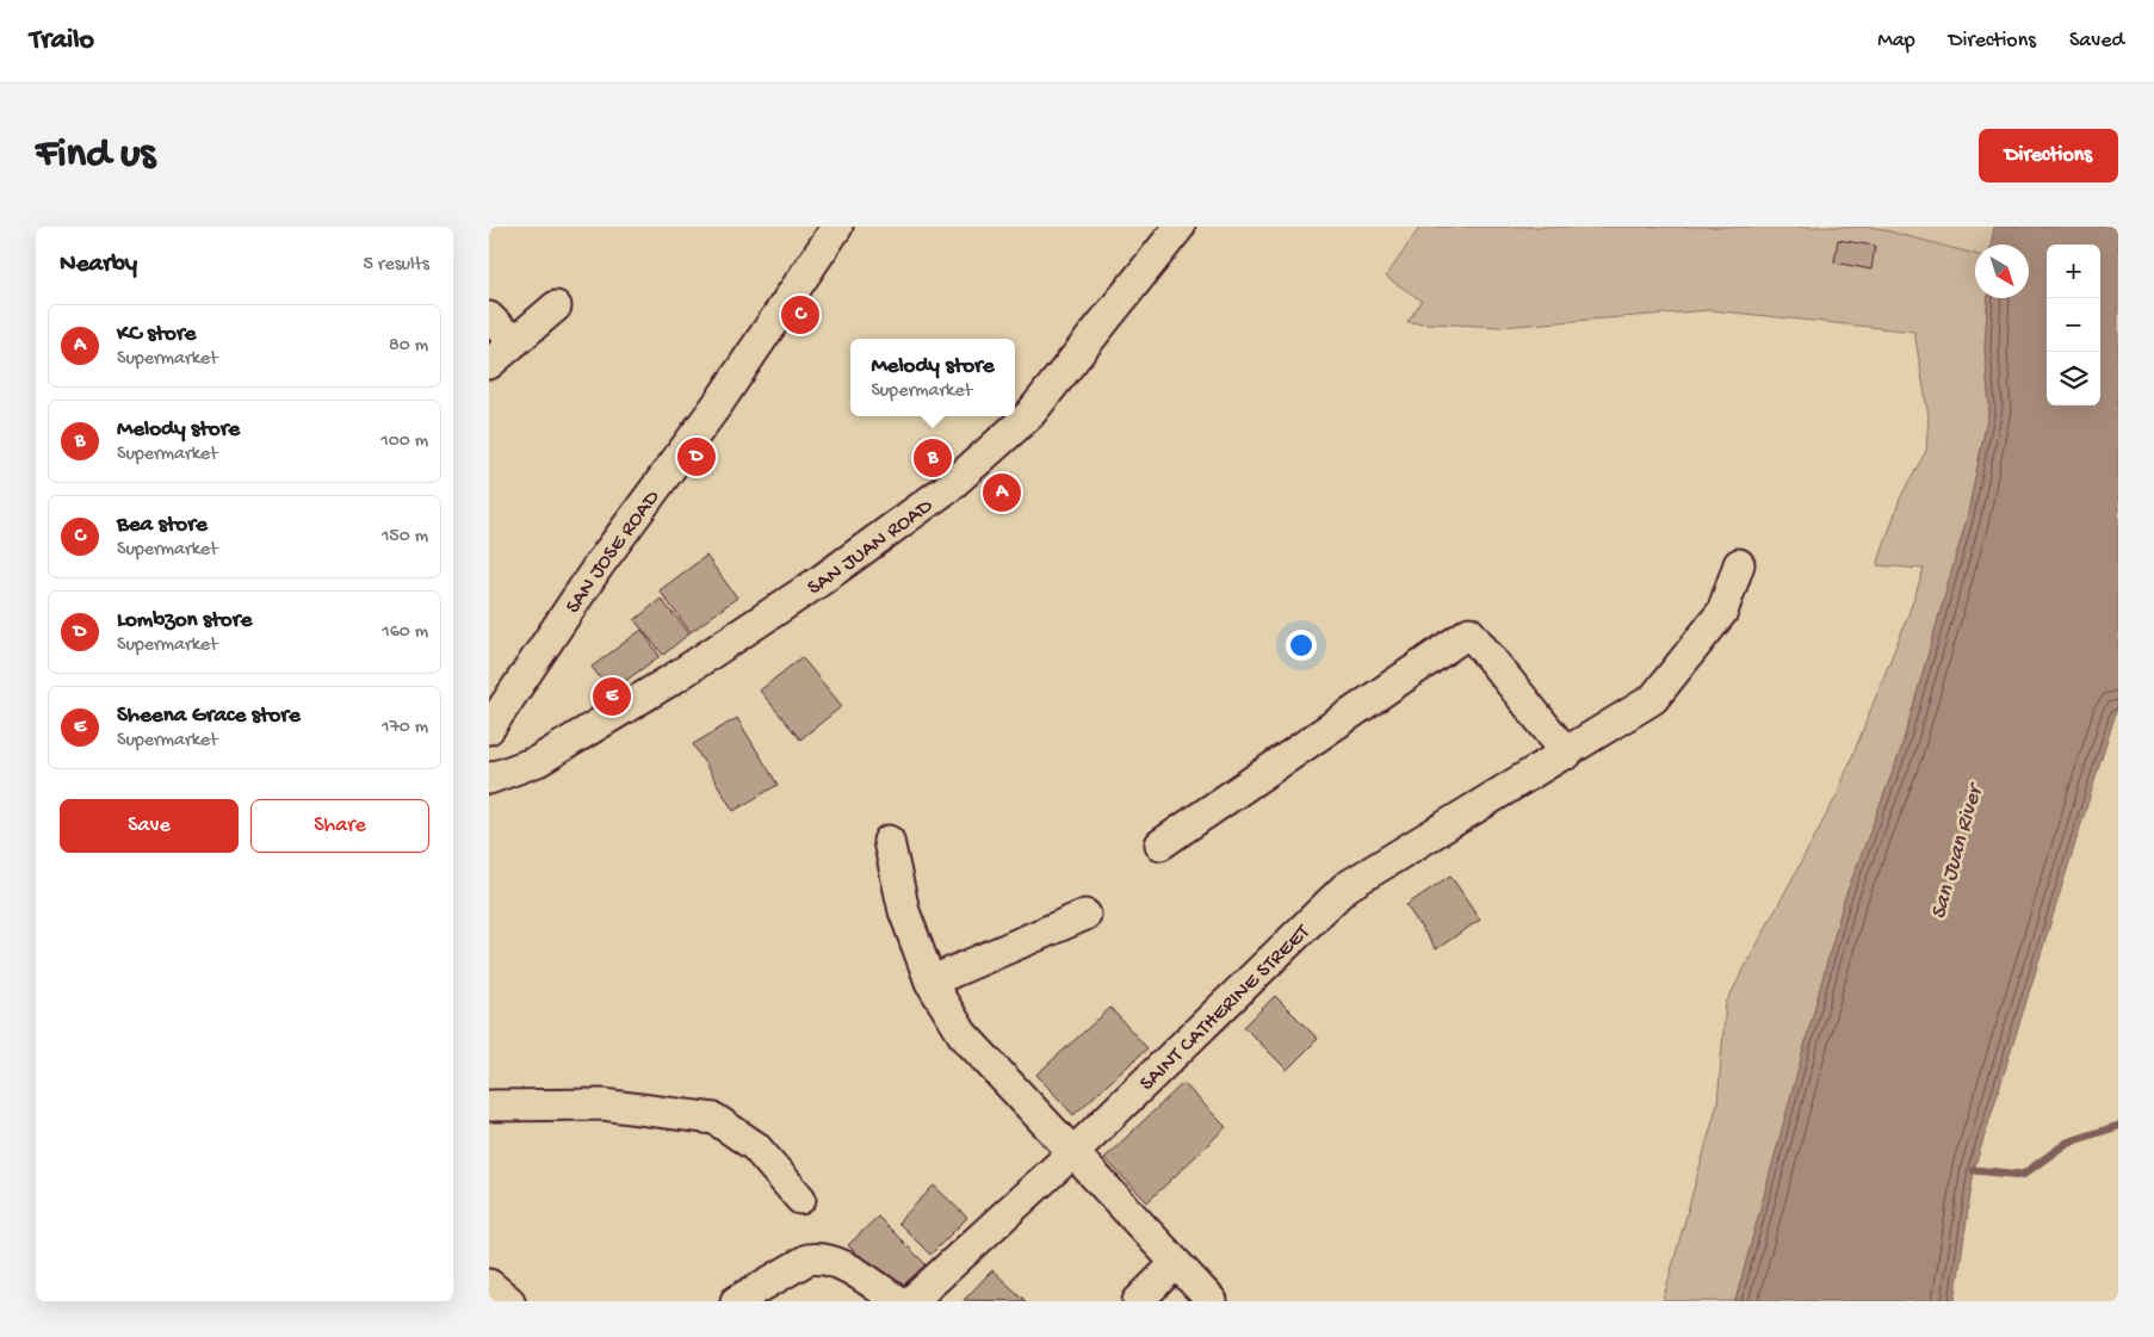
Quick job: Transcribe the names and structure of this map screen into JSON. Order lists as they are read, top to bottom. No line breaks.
{"streets":{"street":["SAN JUAN ROAD","SAN JOSE ROAD","SAINT CATHERINE STREET"]},"water":["San Juan River"],"north":"bottom right","page":{"header":"Trailo","nav":["Map","Directions","Saved"],"buttons":["Directions",["Save","Share"]],"title":"Find us","heading":["Nearby","5 results"],"map_buttons":["+","−"],"pins":["C","D","B","A","E"],"list":[{"mark":"A","name":"KC store","note":"Supermarket","value":"80 m"},{"mark":"B","name":"Melody store","note":"Supermarket","value":"100 m"},{"mark":"C","name":"Bea store","note":"Supermarket","value":"150 m"},{"mark":"D","name":"Lombzon store","note":"Supermarket","value":"160 m"},{"mark":"E","name":"Sheena Grace store","note":"Supermarket","value":"170 m"}],"popup":["Melody store","Supermarket"]}}
